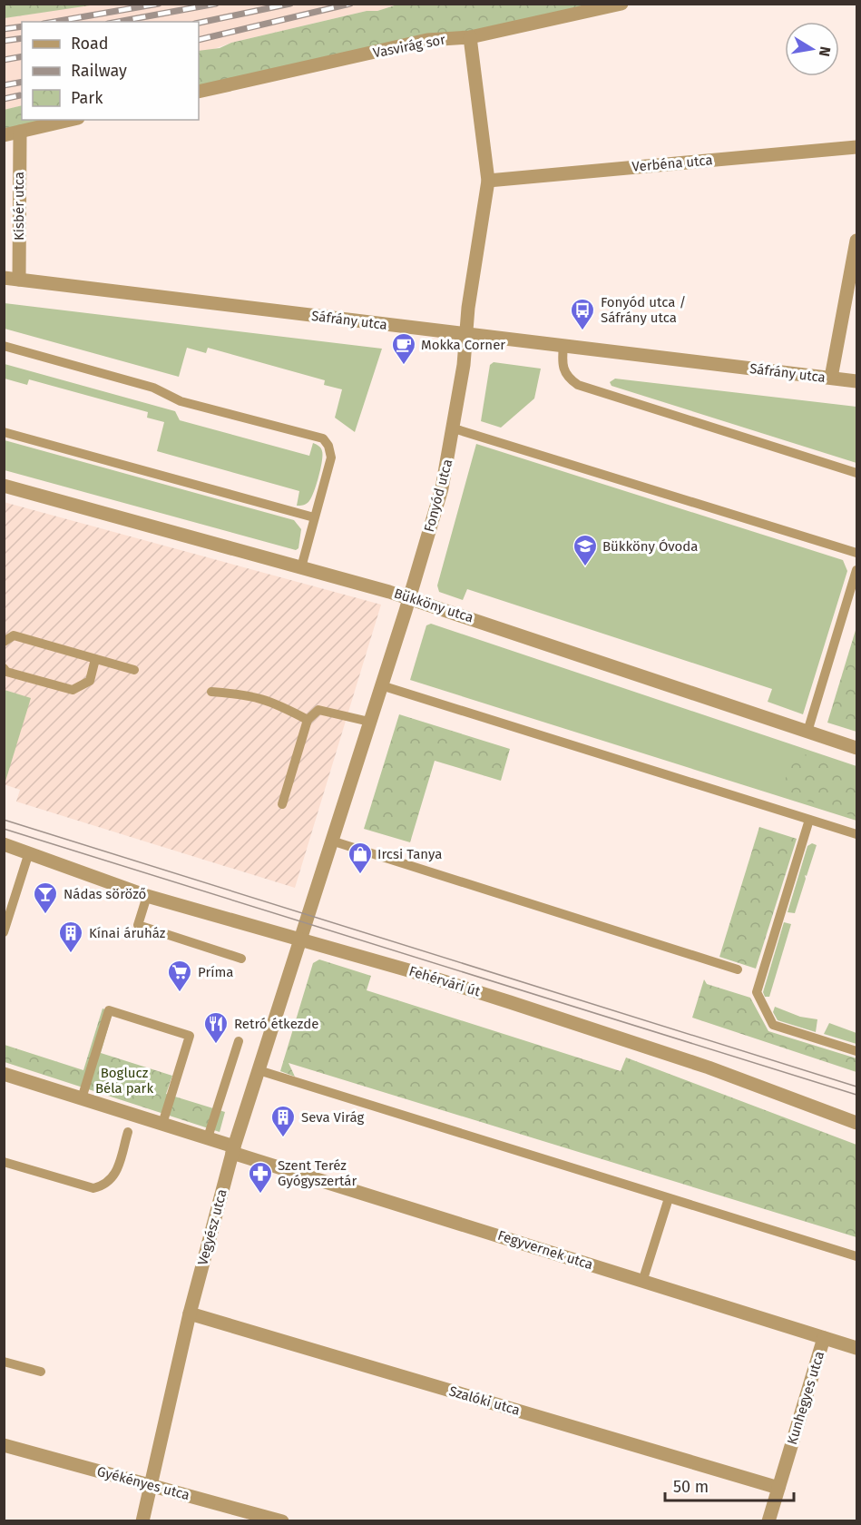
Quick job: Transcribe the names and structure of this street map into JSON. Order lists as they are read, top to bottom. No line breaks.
{"streets":{"street":["Vasvirág sor","Verbéna utca","Kisbér utca","Sáfrány utca","Fonyód utca","Bükköny utca","Fehérvári út","Vegyész utca","Fegyvernek utca","Kunhegyes utca","Szalóki utca","Gyékényes utca"]},"crossings":[["Vasvirág sor","Fonyód utca"],["Verbéna utca","Fonyód utca"],["Kisbér utca","Sáfrány utca"],["Sáfrány utca","Fonyód utca"],["Fonyód utca","Bükköny utca"],["Fonyód utca","Fehérvári út"],["Fonyód utca","Vegyész utca"],["Fehérvári út","Vegyész utca"],["Vegyész utca","Fegyvernek utca"],["Vegyész utca","Szalóki utca"],["Vegyész utca","Gyékényes utca"],["Fegyvernek utca","Kunhegyes utca"],["Kunhegyes utca","Szalóki utca"]],"parks":["Boglucz Béla park"],"places":{"bus stop":["Fonyód utca / Sáfrány utca"],"cafe":["Mokka Corner"],"school or university":["Bükköny Óvoda"],"shop":["Ircsi Tanya"],"bar":["Nádas söröző"],"building":["Kínai áruház","Seva Virág"],"supermarket":["Príma"],"restaurant":["Retró étkezde"],"pharmacy":["Szent Teréz Gyógyszertár"]},"legend":["Road","Railway","Park"],"scale_bar":"50 m","north":"right"}
